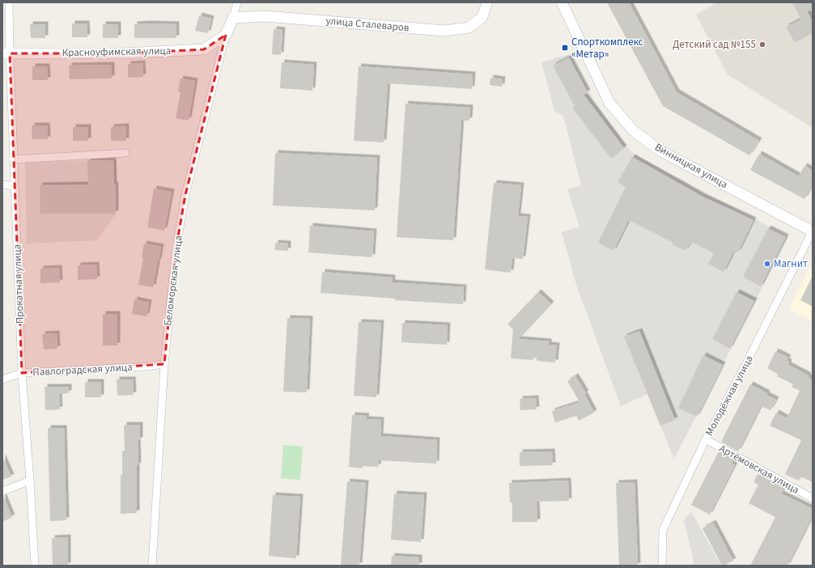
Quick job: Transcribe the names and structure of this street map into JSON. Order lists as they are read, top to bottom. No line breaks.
{"streets":{"street":["улица Сталеваров","Красноуфимская улица","Винницкая улица","Беломорская улица","Прокатная улица","Павлоградская улица","Молодёжная улица","Артёмовская улица"]},"crossings":[["улица Сталеваров","Беломорская улица"],["Красноуфимская улица","Беломорская улица"],["Красноуфимская улица","Прокатная улица"],["Винницкая улица","Молодёжная улица"],["Беломорская улица","Павлоградская улица"],["Прокатная улица","Павлоградская улица"],["Молодёжная улица","Артёмовская улица"]],"places":{"other":["Детский сад №155","Магнит"],"transit":["Спорткомплекс «Метар»"]}}
